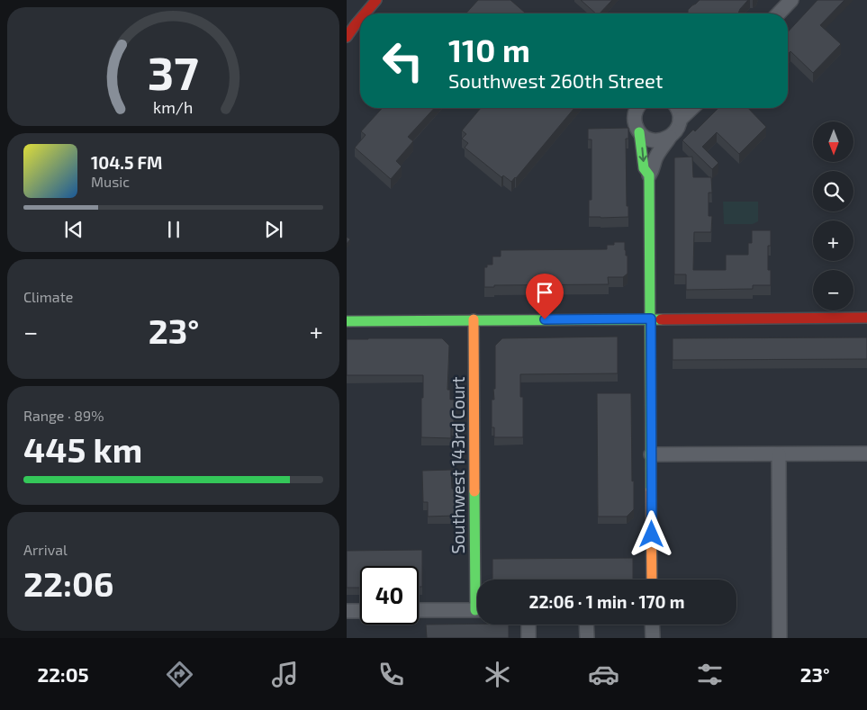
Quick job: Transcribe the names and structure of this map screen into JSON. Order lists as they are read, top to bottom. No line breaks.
{"streets":{"street":["Southwest 143rd Court"]},"north":"bottom","page":{"turn":["110 m","Southwest 260th Street"],"map_buttons":["+","−"],"song":["104.5 FM","Music"],"tile":["Climate",["Range · 89%","445 km"],["Arrival","22:06"]],"heat":["−","23°","+"],"limit":"40","trip":"22:06 · 1 min · 170 m","tabs":["22:05","23°"],"gauge":["37","km/h"]}}
